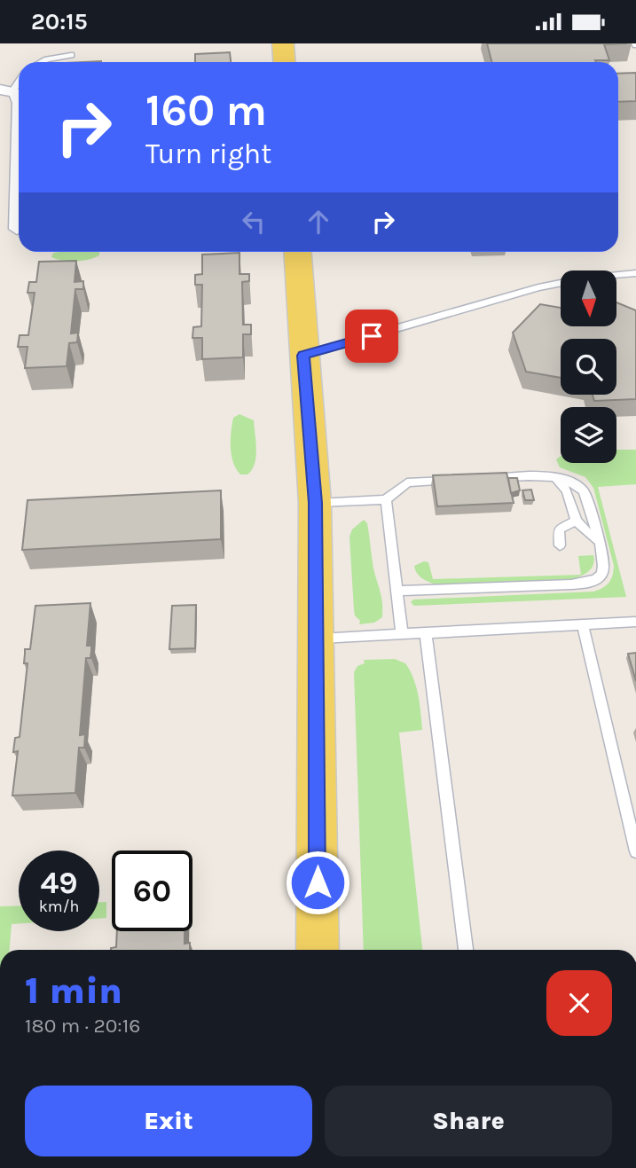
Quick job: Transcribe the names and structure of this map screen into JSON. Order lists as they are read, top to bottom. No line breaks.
{"north":"bottom","page":{"status":"20:15","turn":["160 m","Turn right"],"speed":"49 km/h","limit":"60","heading":["1 min","180 m · 20:16"],"buttons":["Exit","Share"]}}
